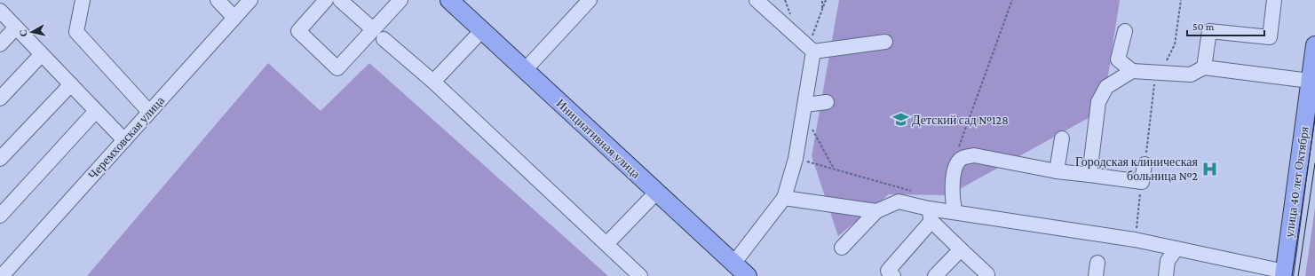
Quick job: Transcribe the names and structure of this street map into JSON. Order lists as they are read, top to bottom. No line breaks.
{"streets":{"main road":["Инициативная улица","улица 40 лет Октября"],"street":["Черемховская улица"]},"places":{"school or university":["Детский сад №128"],"hospital":["Городская клиническая больница №2"]},"scale_bar":"50 m","north":"left"}
